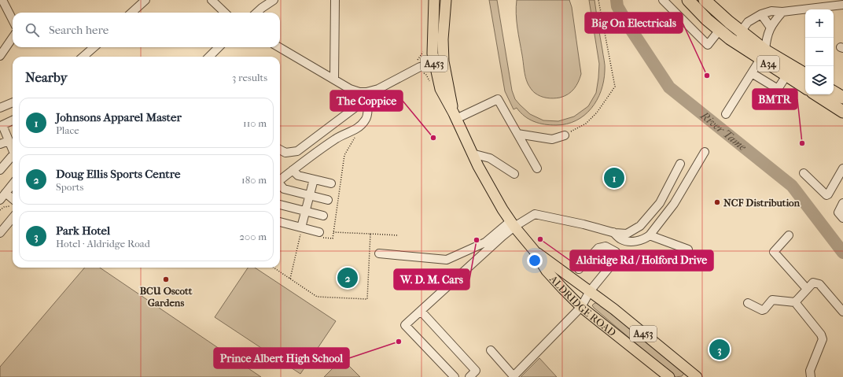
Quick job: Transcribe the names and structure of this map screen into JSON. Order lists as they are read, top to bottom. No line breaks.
{"streets":{"highway":["A34"],"main road":["A453","ALDRIDGE ROAD"]},"water":["River Tame"],"places":["Big On Electricals","The Coppice","BMTR","NCF Distribution","Aldridge Rd / Holford Drive","W. D. M. Cars","BCU Oscott Gardens","Prince Albert High School"],"page":{"map_buttons":["+","−"],"search":"Search here","heading":["Nearby","3 results"],"list":[{"mark":"1","name":"Johnsons Apparel Master","note":"Place","value":"110 m"},{"mark":"2","name":"Doug Ellis Sports Centre","note":"Sports","value":"180 m"},{"mark":"3","name":"Park Hotel","note":"Hotel · Aldridge Road","value":"200 m"}],"pins":["1","2","3"]}}
